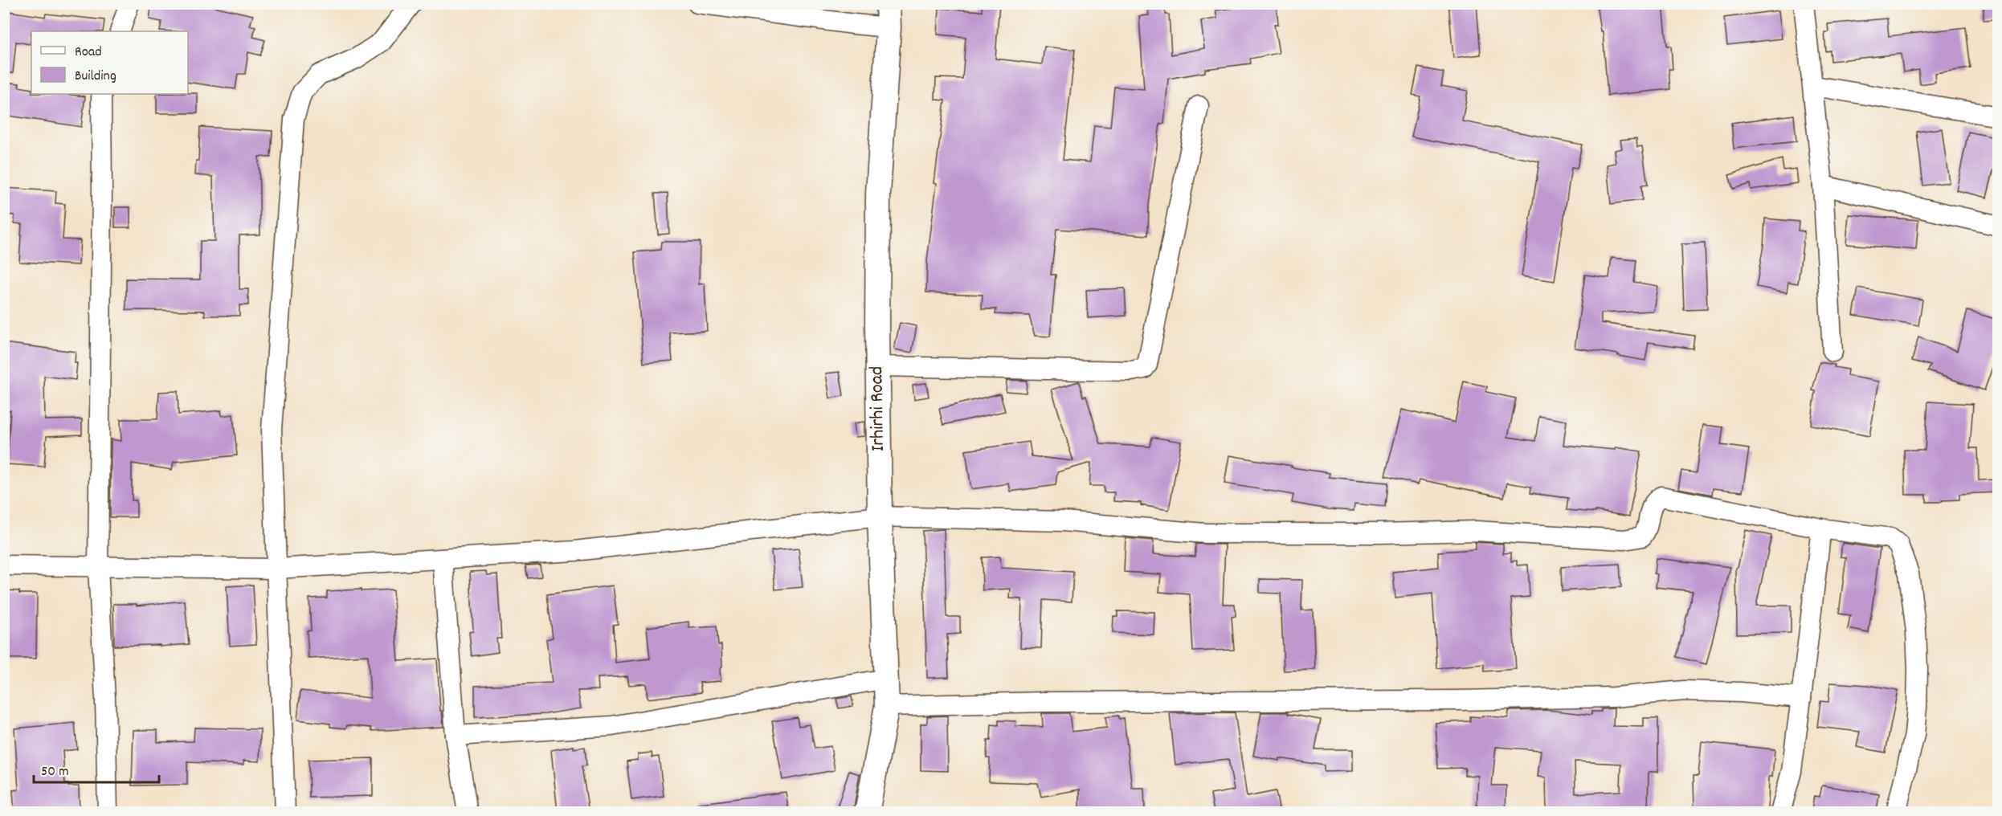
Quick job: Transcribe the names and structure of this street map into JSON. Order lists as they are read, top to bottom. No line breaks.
{"streets":{"street":["Irhirhi Road"]},"legend":["Road","Building"],"scale_bar":"50 m"}
